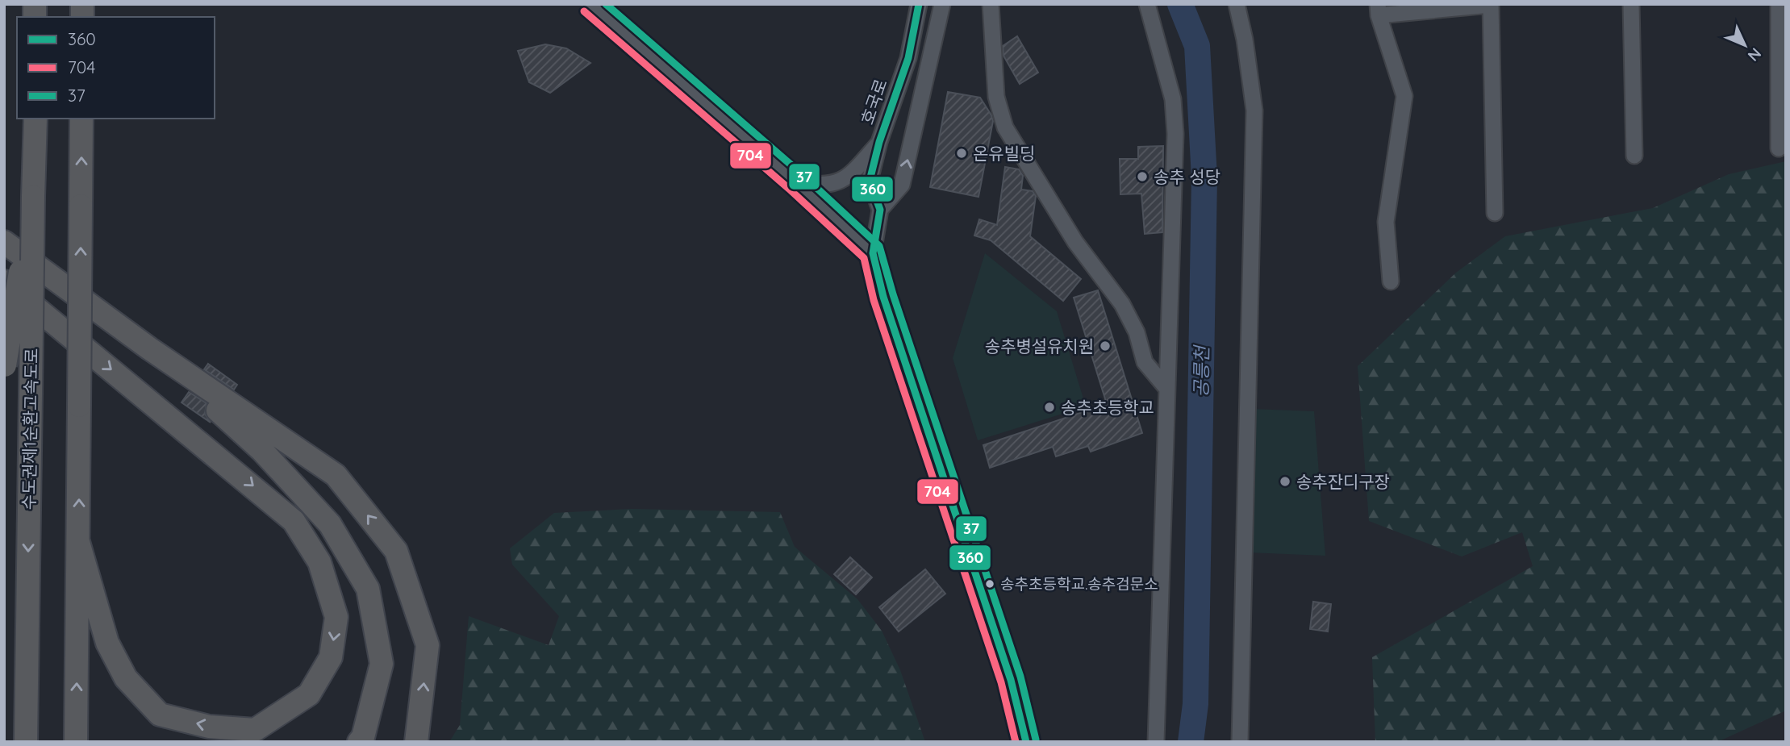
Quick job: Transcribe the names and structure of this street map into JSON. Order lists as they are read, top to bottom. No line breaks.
{"streets":{"highway":["수도권제1순환고속도로"],"street":["호국로"]},"water":["공릉천"],"places":["온유빌딩","송추 성당","송추병설유치원","송추초등학교","송추잔디구장","송추초등학교.송추검문소"],"lines":["transit line 360","transit line 37","transit line 704"],"legend":["360","704","37"],"north":"bottom right"}
